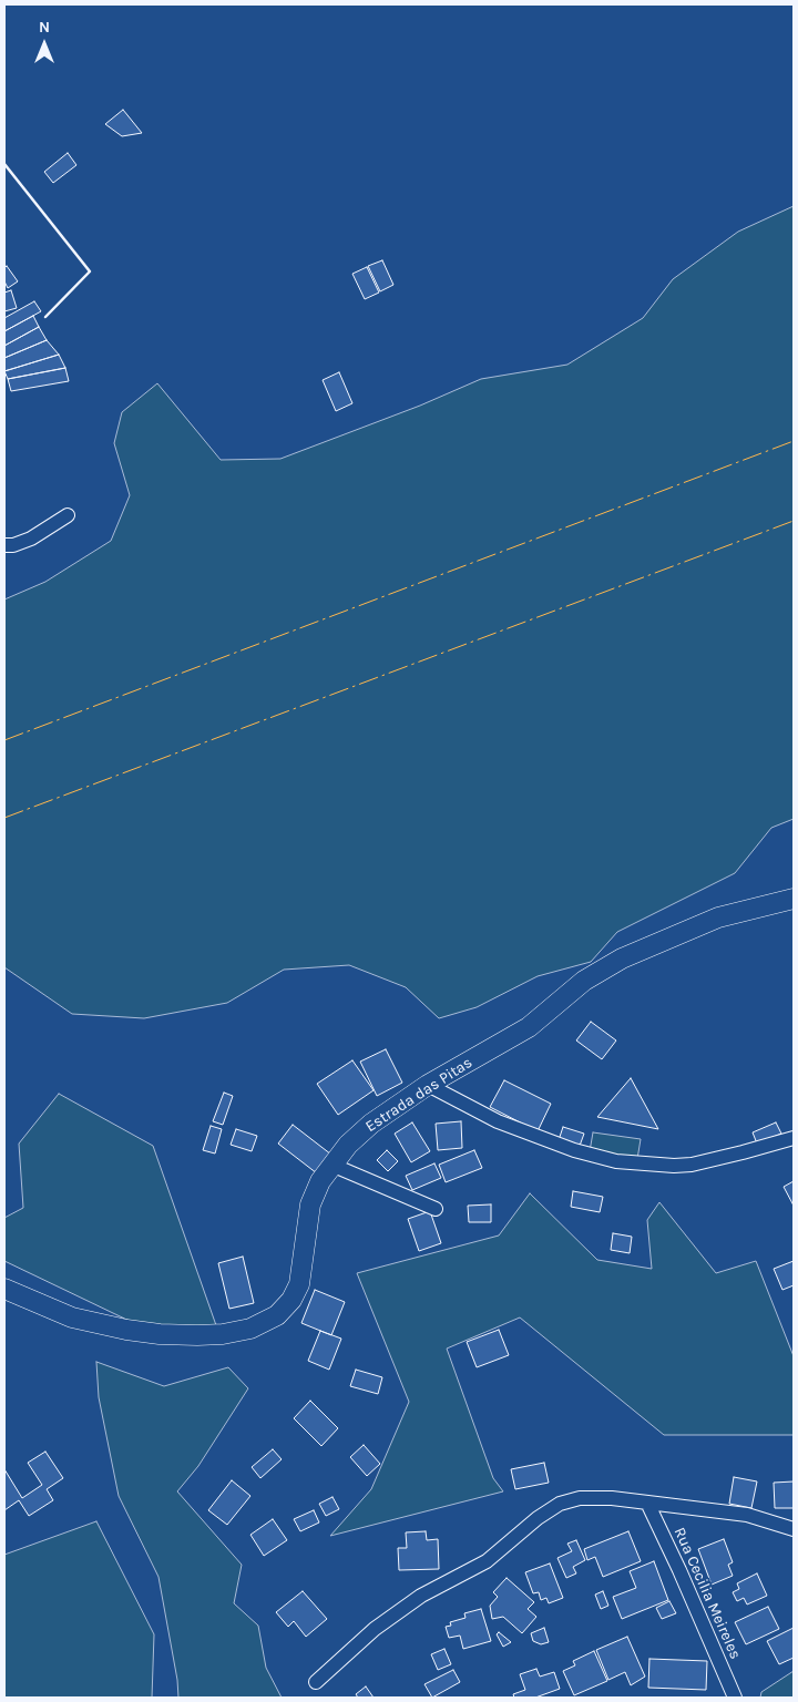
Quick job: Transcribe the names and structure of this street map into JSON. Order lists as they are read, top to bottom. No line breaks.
{"streets":{"street":["Estrada das Pitas","Rua Cecilia Meireles"]},"north":"top"}
